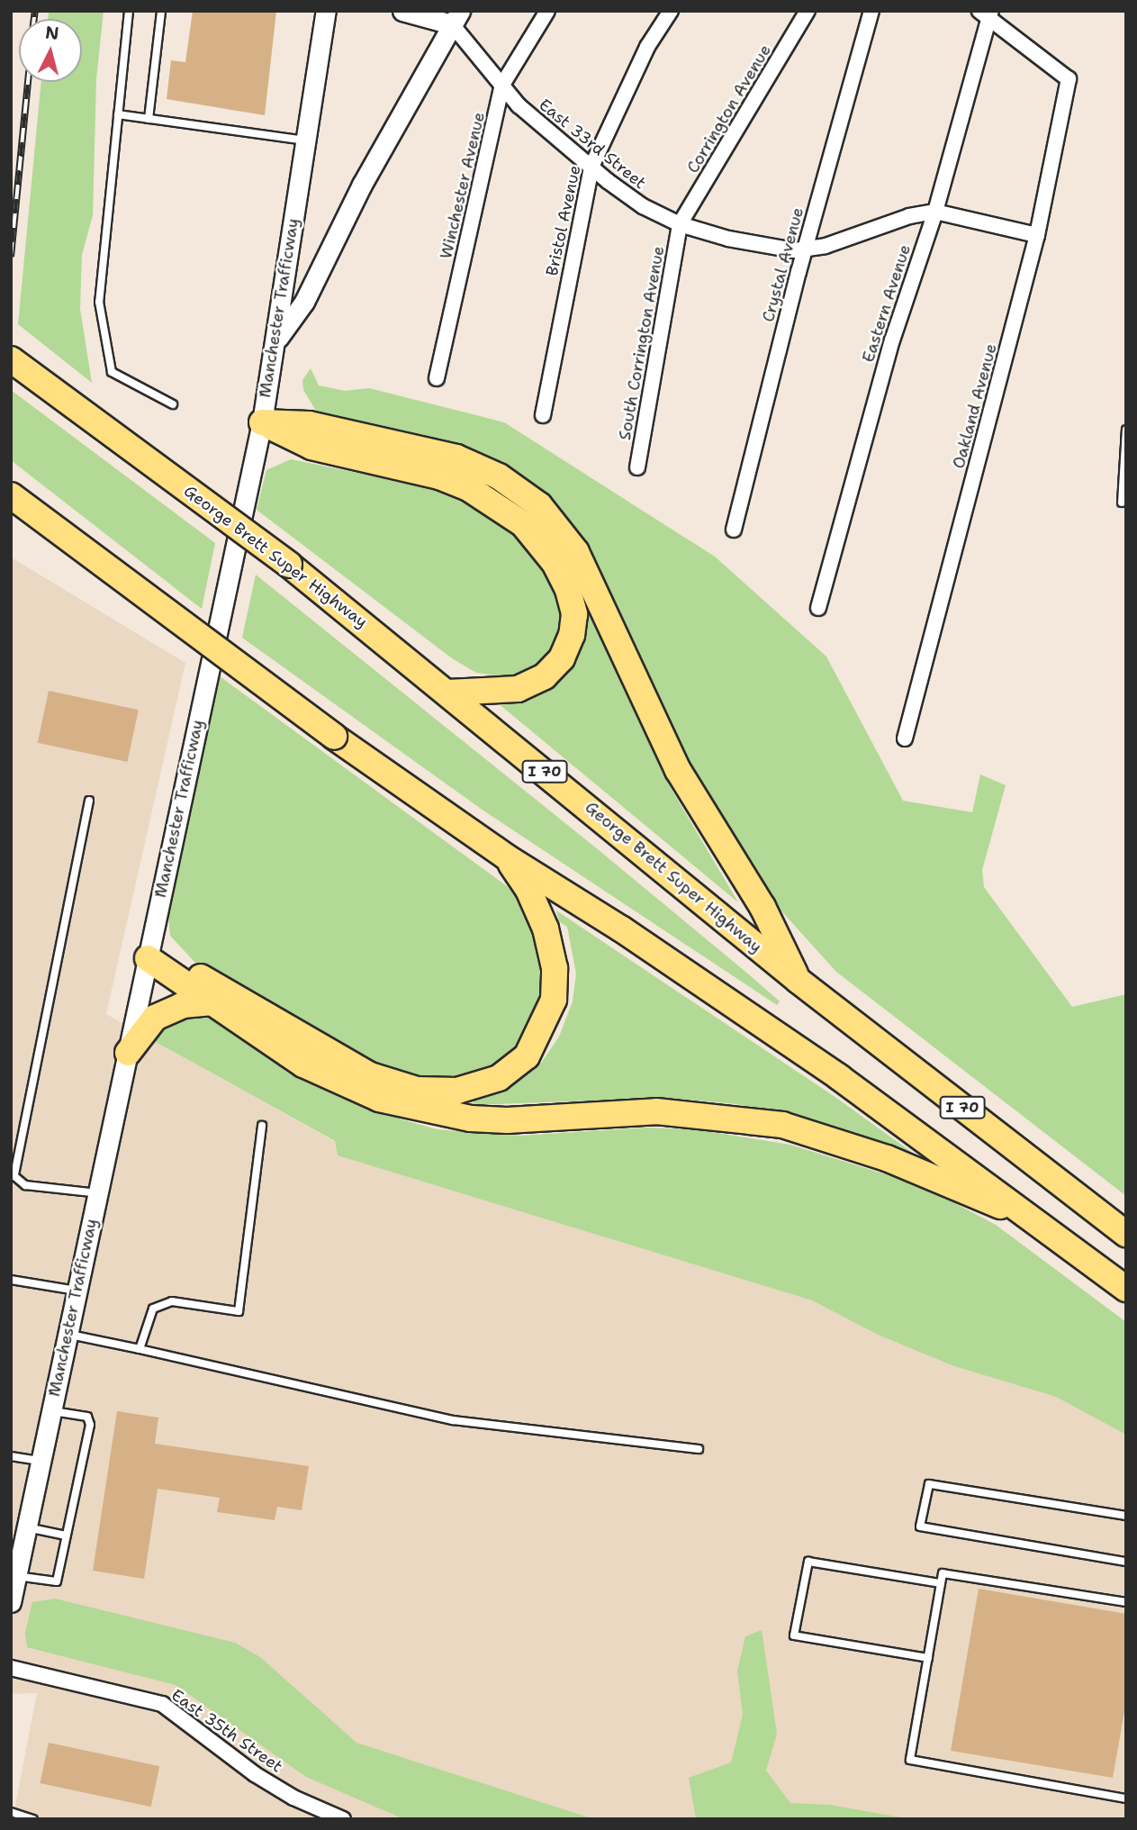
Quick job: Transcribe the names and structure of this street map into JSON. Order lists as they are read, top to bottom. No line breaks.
{"streets":{"highway":["George Brett Super Highway","I 70"],"main road":["Manchester Trafficway"],"street":["Corrington Avenue","East 33rd Street","Winchester Avenue","Bristol Avenue","Crystal Avenue","Eastern Avenue","South Corrington Avenue","Oakland Avenue","East 35th Street"]},"crossings":[["Corrington Avenue","East 33rd Street"],["Corrington Avenue","South Corrington Avenue"],["East 33rd Street","Winchester Avenue"],["East 33rd Street","Bristol Avenue"],["East 33rd Street","Crystal Avenue"],["East 33rd Street","Eastern Avenue"],["East 33rd Street","South Corrington Avenue"],["East 33rd Street","Oakland Avenue"],["Eastern Avenue","Oakland Avenue"]],"north":"top"}
